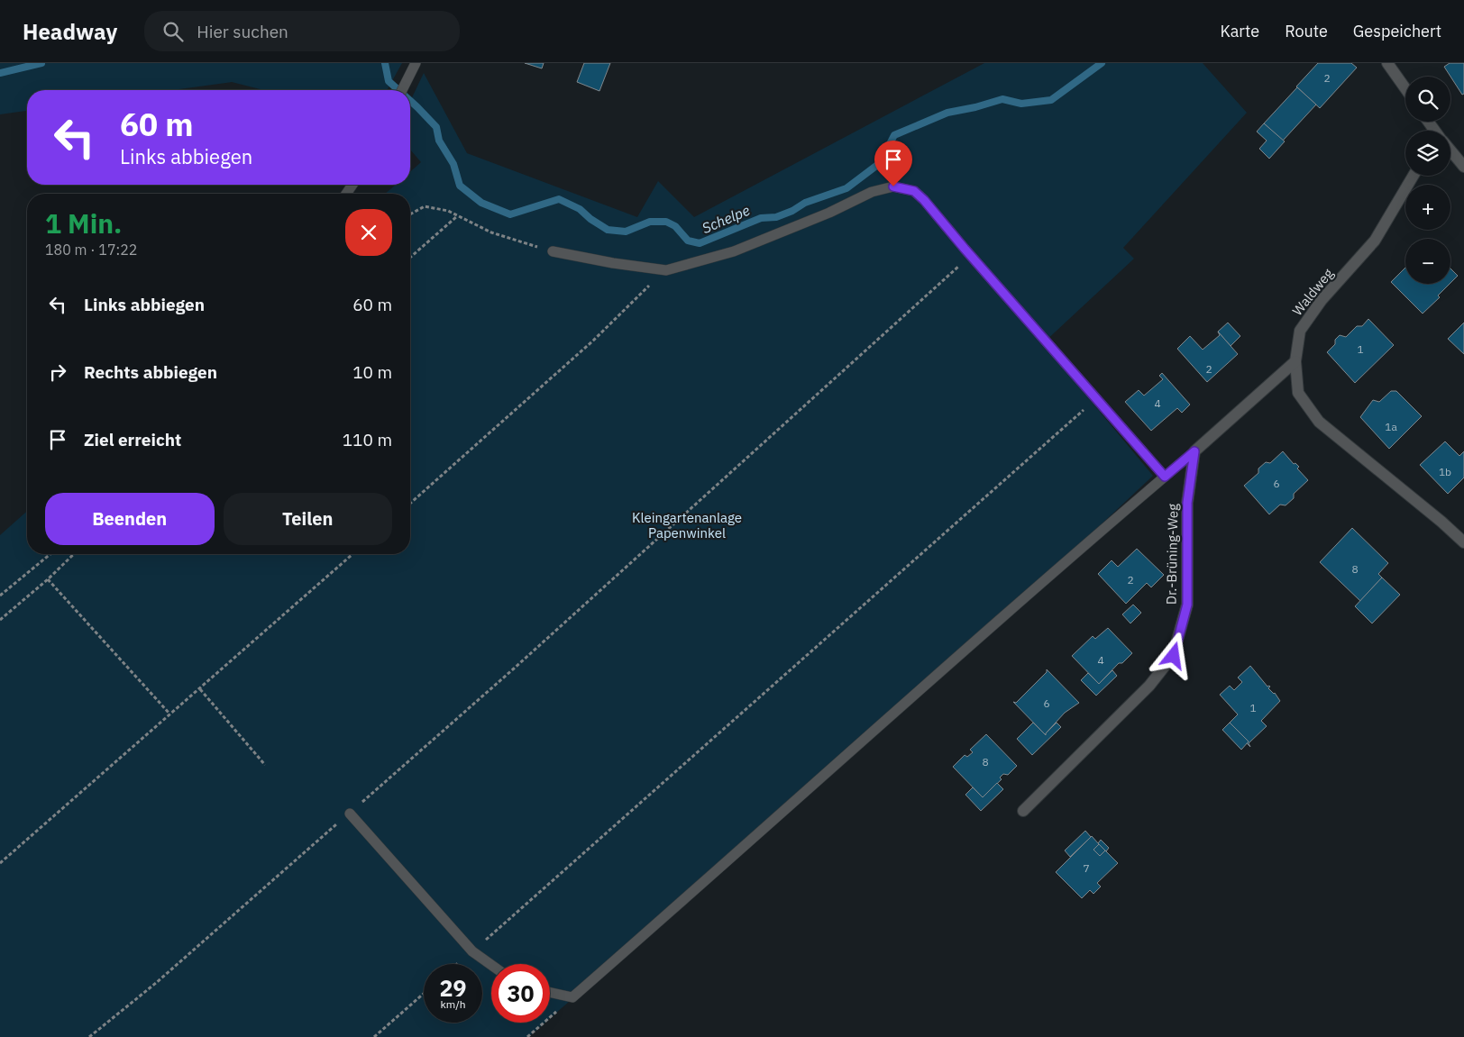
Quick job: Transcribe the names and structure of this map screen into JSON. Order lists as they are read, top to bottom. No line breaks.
{"streets":{"street":["Waldweg","Dr.-Brüning-Weg"]},"water":["Schelpe"],"parks":["Kleingartenanlage Papenwinkel"],"house_numbers":["2","1","2","4","1a","1b","6","8","2","4","6","1","8","7"],"page":{"header":"Headway","search":"Hier suchen","nav":["Karte","Route","Gespeichert"],"map_buttons":["+","−"],"turn":["60 m","Links abbiegen"],"heading":["1 Min.","180 m · 17:22"],"list":[{"name":"Links abbiegen","value":"60 m"},{"name":"Rechts abbiegen","value":"10 m"},{"name":"Ziel erreicht","value":"110 m"}],"buttons":["Beenden","Teilen"],"speed":"29 km/h","limit":"30"}}
